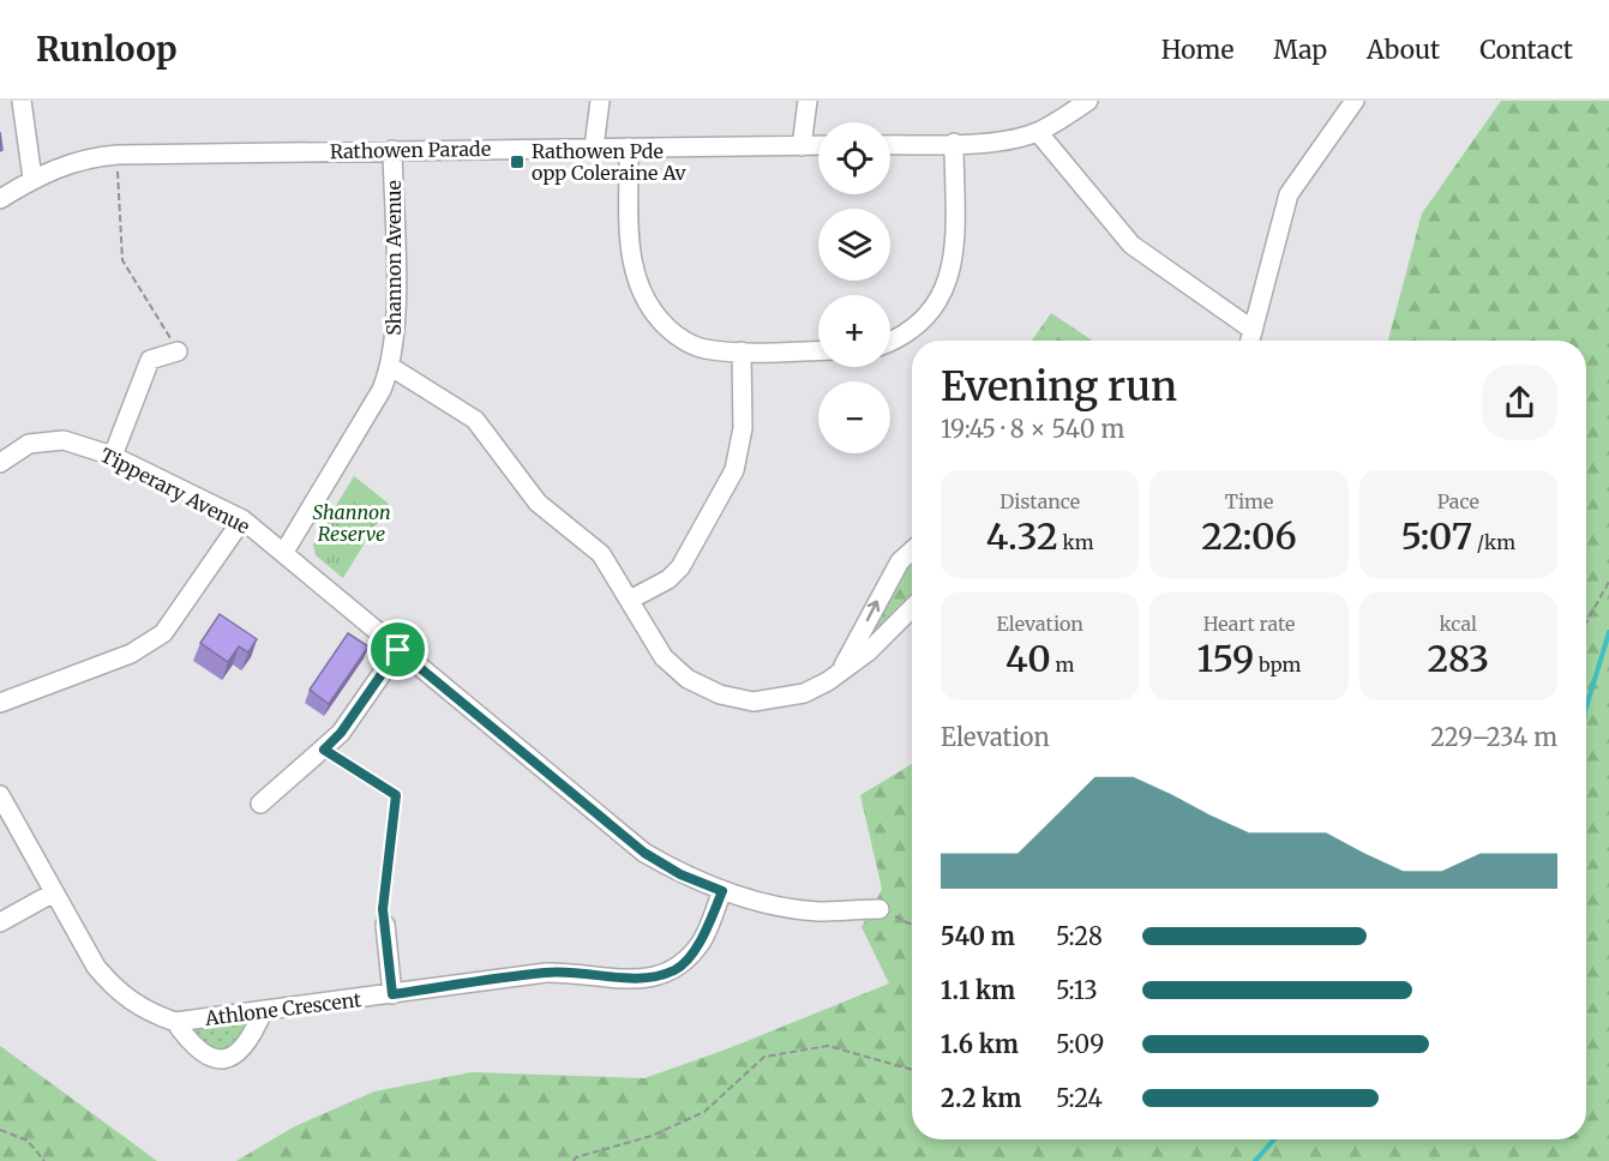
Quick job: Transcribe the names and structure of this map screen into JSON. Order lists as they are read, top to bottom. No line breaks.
{"streets":{"street":["Rathowen Parade","Shannon Avenue","Tipperary Avenue","Athlone Crescent"]},"crossings":[["Rathowen Parade","Shannon Avenue"],["Shannon Avenue","Tipperary Avenue"],["Tipperary Avenue","Athlone Crescent"]],"parks":["Shannon Reserve"],"places":{"transit":["Rathowen Pde opp Coleraine Av"]},"page":{"header":"Runloop","nav":["Home","Map","About","Contact"],"map_buttons":["+","−"],"heading":["Evening run","19:45 · 8 × 540 m"],"stats":[["Distance","4.32 km"],["Time","22:06"],["Pace","5:07 /km"],["Elevation","40 m"],["Heart rate","159 bpm"],["kcal","283"]],"chart":["Elevation","229–234 m"],"list":[{"name":"540 m","note":"5:28"},{"name":"1.1 km","note":"5:13"},{"name":"1.6 km","note":"5:09"},{"name":"2.2 km","note":"5:24"}]}}
